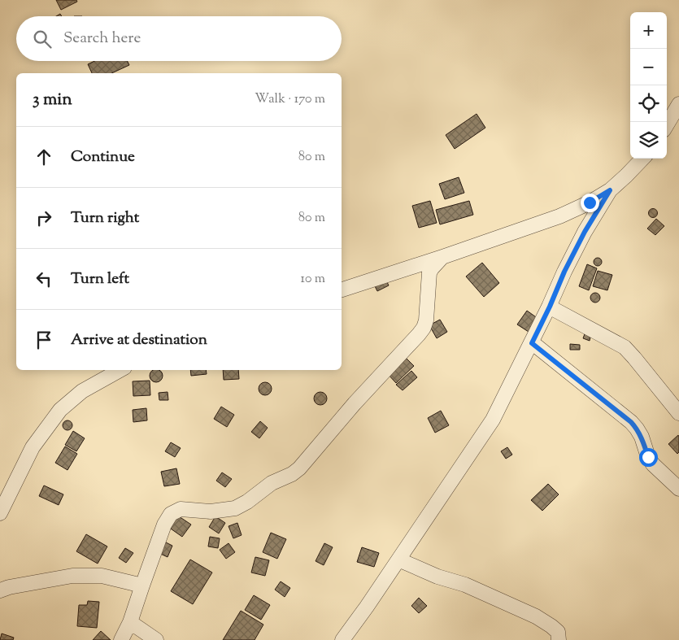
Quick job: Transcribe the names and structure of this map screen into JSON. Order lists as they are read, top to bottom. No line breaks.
{"page":{"map_buttons":["+","−"],"search":"Search here","heading":["3 min","Walk · 170 m"],"list":[["Continue","80 m"],["Turn right","80 m"],["Turn left","10 m"],"Arrive at destination"]}}
